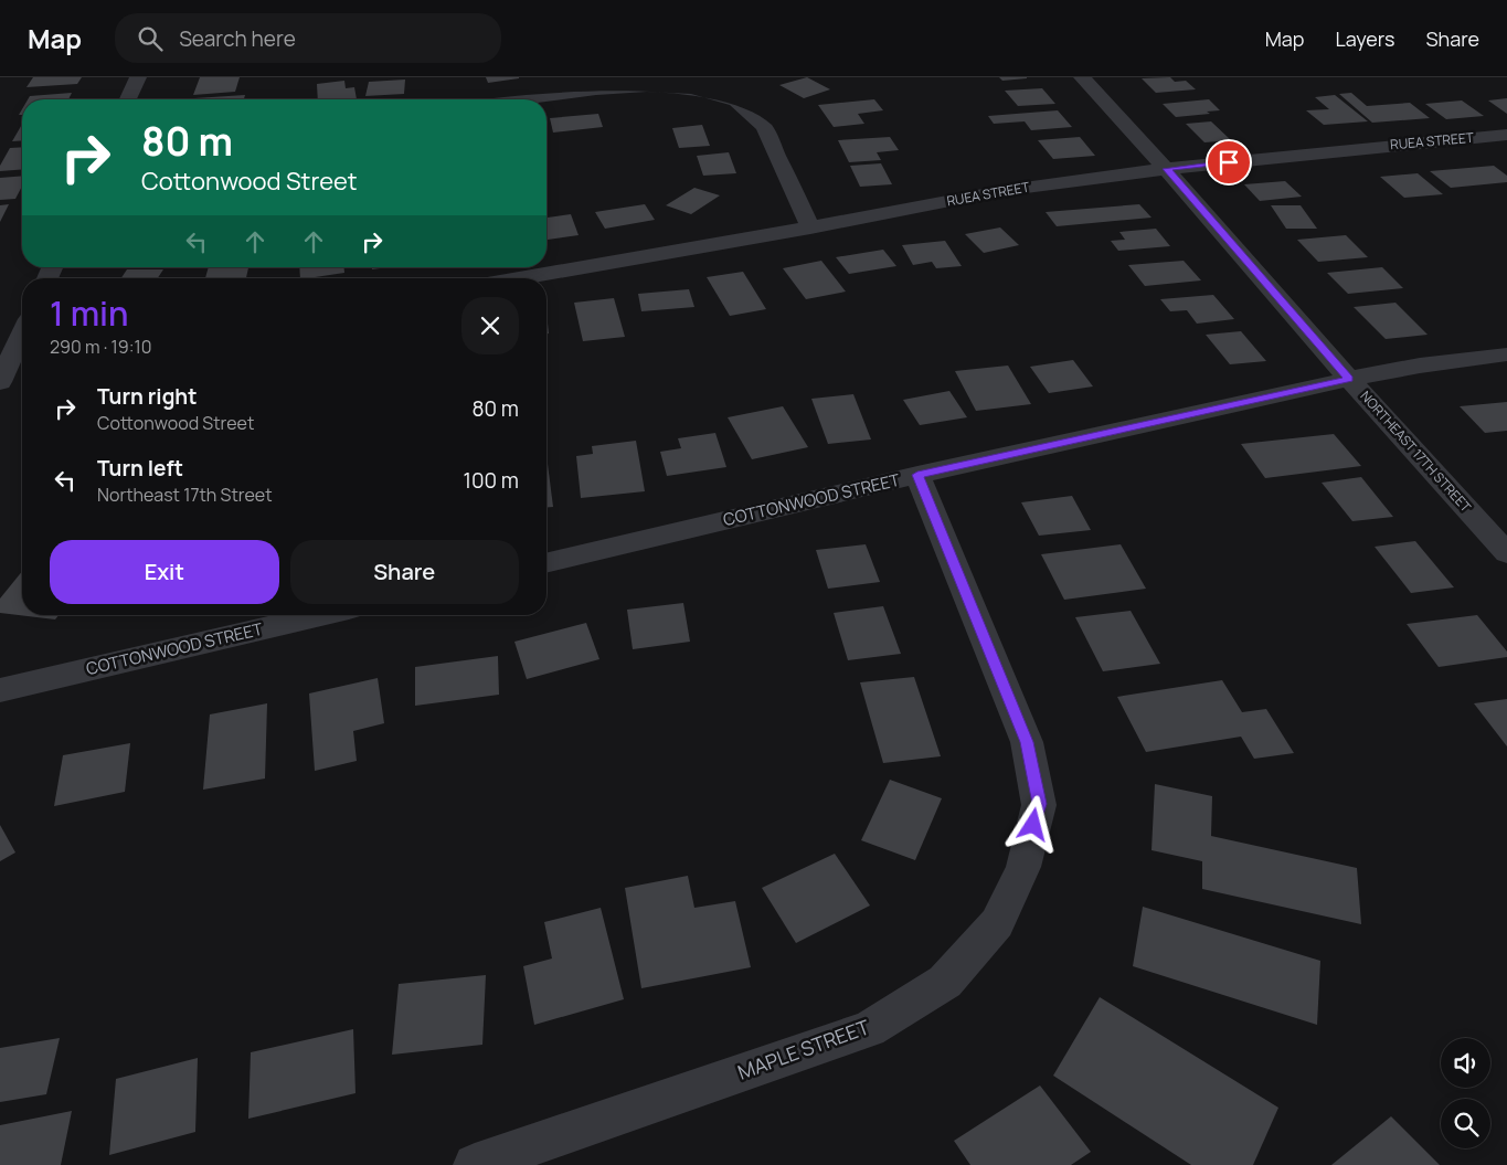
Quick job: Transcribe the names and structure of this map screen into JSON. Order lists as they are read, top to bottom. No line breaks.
{"streets":{"street":["RUEA STREET","NORTHEAST 17TH STREET","COTTONWOOD STREET","MAPLE STREET"]},"crossings":[["RUEA STREET","NORTHEAST 17TH STREET"],["NORTHEAST 17TH STREET","COTTONWOOD STREET"],["COTTONWOOD STREET","MAPLE STREET"]],"page":{"header":"Map","search":"Search here","nav":["Map","Layers","Share"],"turn":["80 m","Cottonwood Street"],"heading":["1 min","290 m · 19:10"],"list":[{"name":"Turn right","note":"Cottonwood Street","value":"80 m"},{"name":"Turn left","note":"Northeast 17th Street","value":"100 m"}],"buttons":["Exit","Share"]}}
